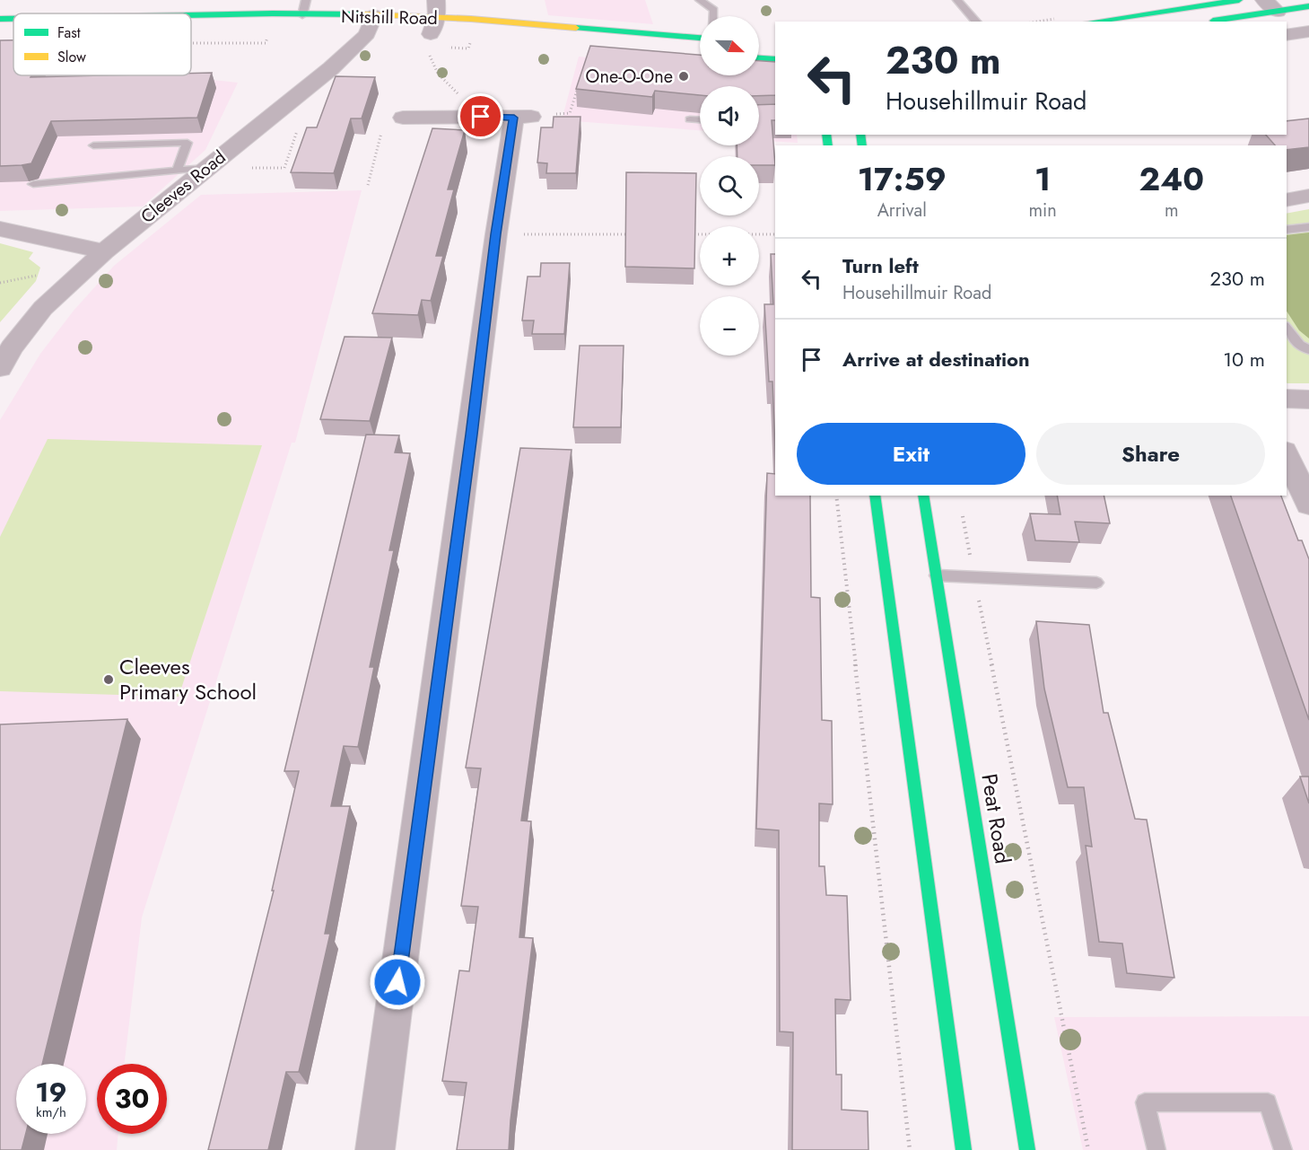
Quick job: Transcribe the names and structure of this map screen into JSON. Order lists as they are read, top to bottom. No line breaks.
{"streets":{"main road":["Nitshill Road","Peat Road"],"street":["Cleeves Road"]},"crossings":[["Nitshill Road","Cleeves Road"]],"places":["One-O-One","Cleeves Primary School"],"legend":["Fast","Slow"],"north":"right","page":{"map_buttons":["+","−"],"turn":["230 m","Househillmuir Road"],"eta":["17:59","Arrival","1","min","240","m"],"list":[{"name":"Turn left","note":"Househillmuir Road","value":"230 m"},{"name":"Arrive at destination","value":"10 m"}],"buttons":["Exit","Share"],"speed":"19 km/h","limit":"30"}}
